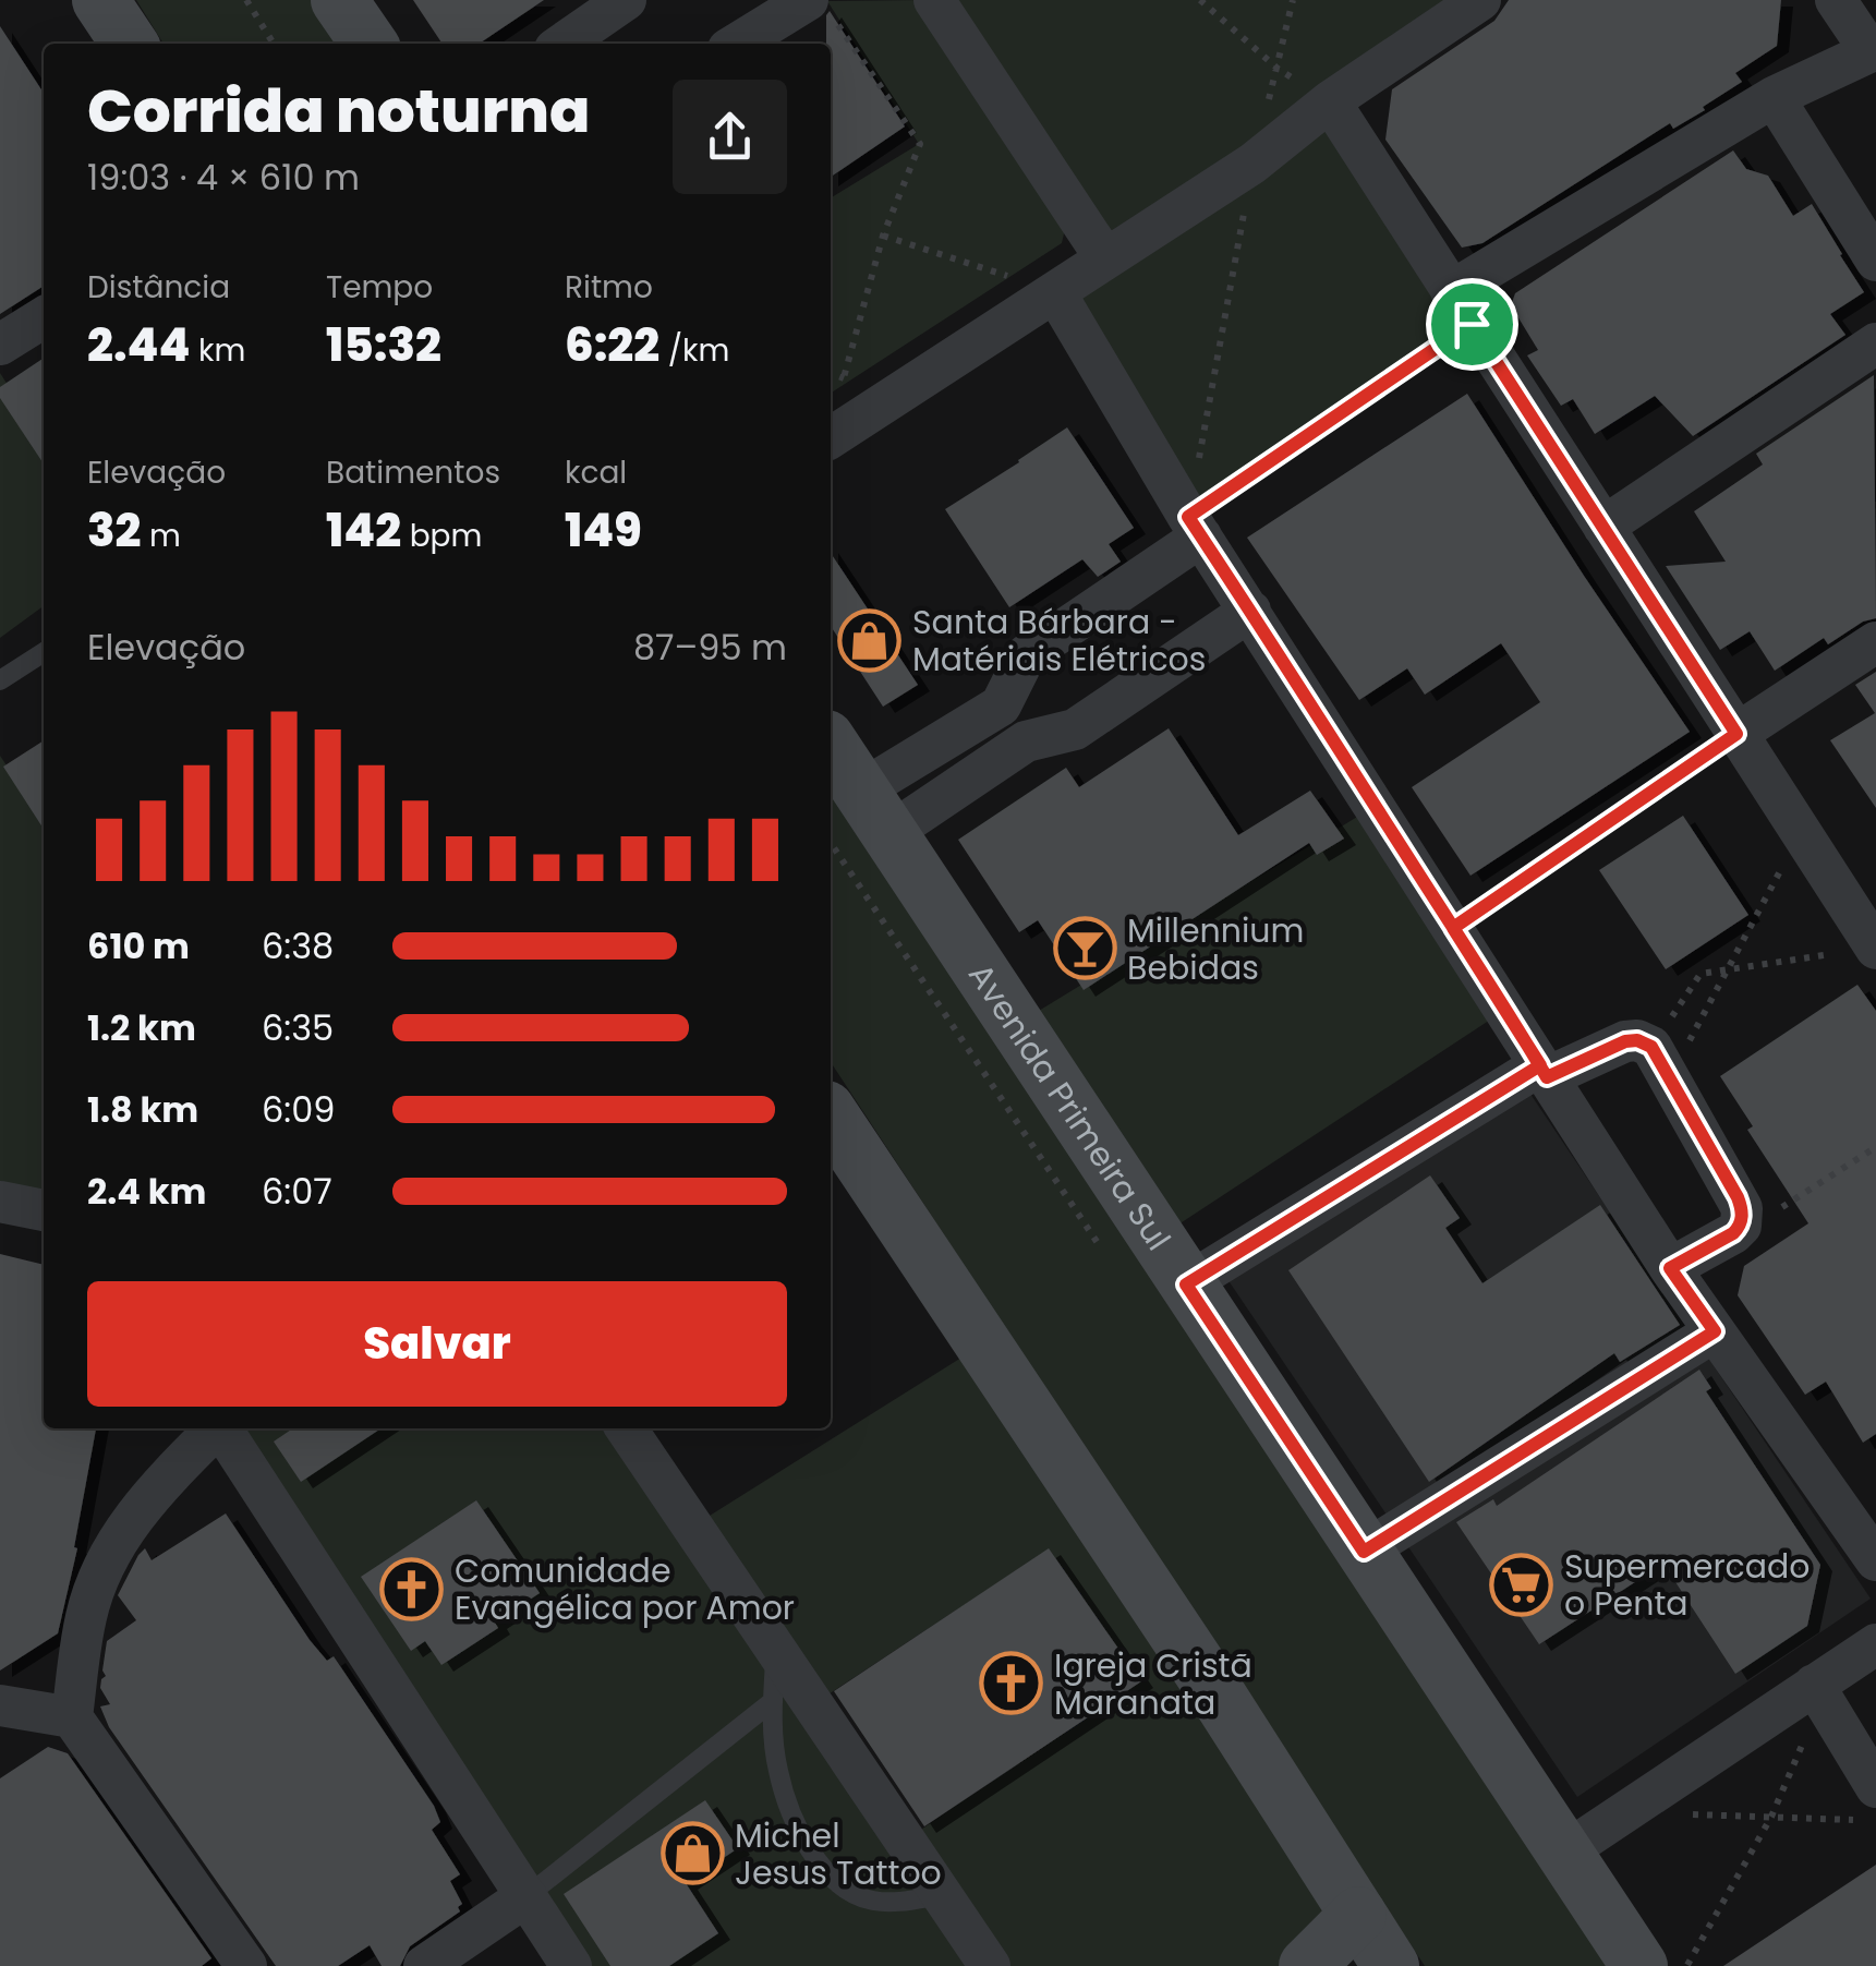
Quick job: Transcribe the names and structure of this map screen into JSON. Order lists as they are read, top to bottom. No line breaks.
{"streets":{"main road":["Avenida Primeira Sul"]},"places":{"shop":["Santa Bárbara - Matériais Elétricos","Michel Jesus Tattoo"],"bar":["Millennium Bebidas"],"supermarket":["Supermercado o Penta"],"church":["Comunidade Evangélica por Amor","Igreja Cristã Maranata"]},"page":{"heading":["Corrida noturna","19:03 · 4 × 610 m"],"stats":[["Distância","2.44 km"],["Tempo","15:32"],["Ritmo","6:22 /km"],["Elevação","32 m"],["Batimentos","142 bpm"],["kcal","149"]],"chart":["Elevação","87–95 m"],"list":[{"name":"610 m","note":"6:38"},{"name":"1.2 km","note":"6:35"},{"name":"1.8 km","note":"6:09"},{"name":"2.4 km","note":"6:07"}],"buttons":"Salvar"}}
